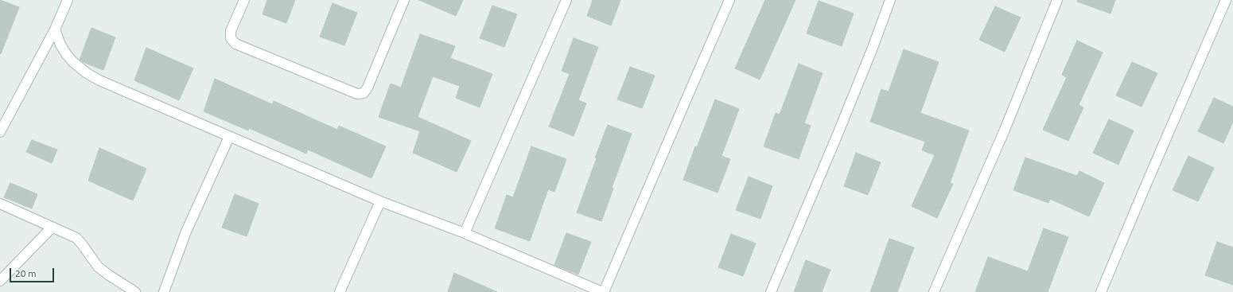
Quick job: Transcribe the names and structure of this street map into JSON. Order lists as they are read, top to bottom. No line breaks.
{"scale_bar":"20 m"}
